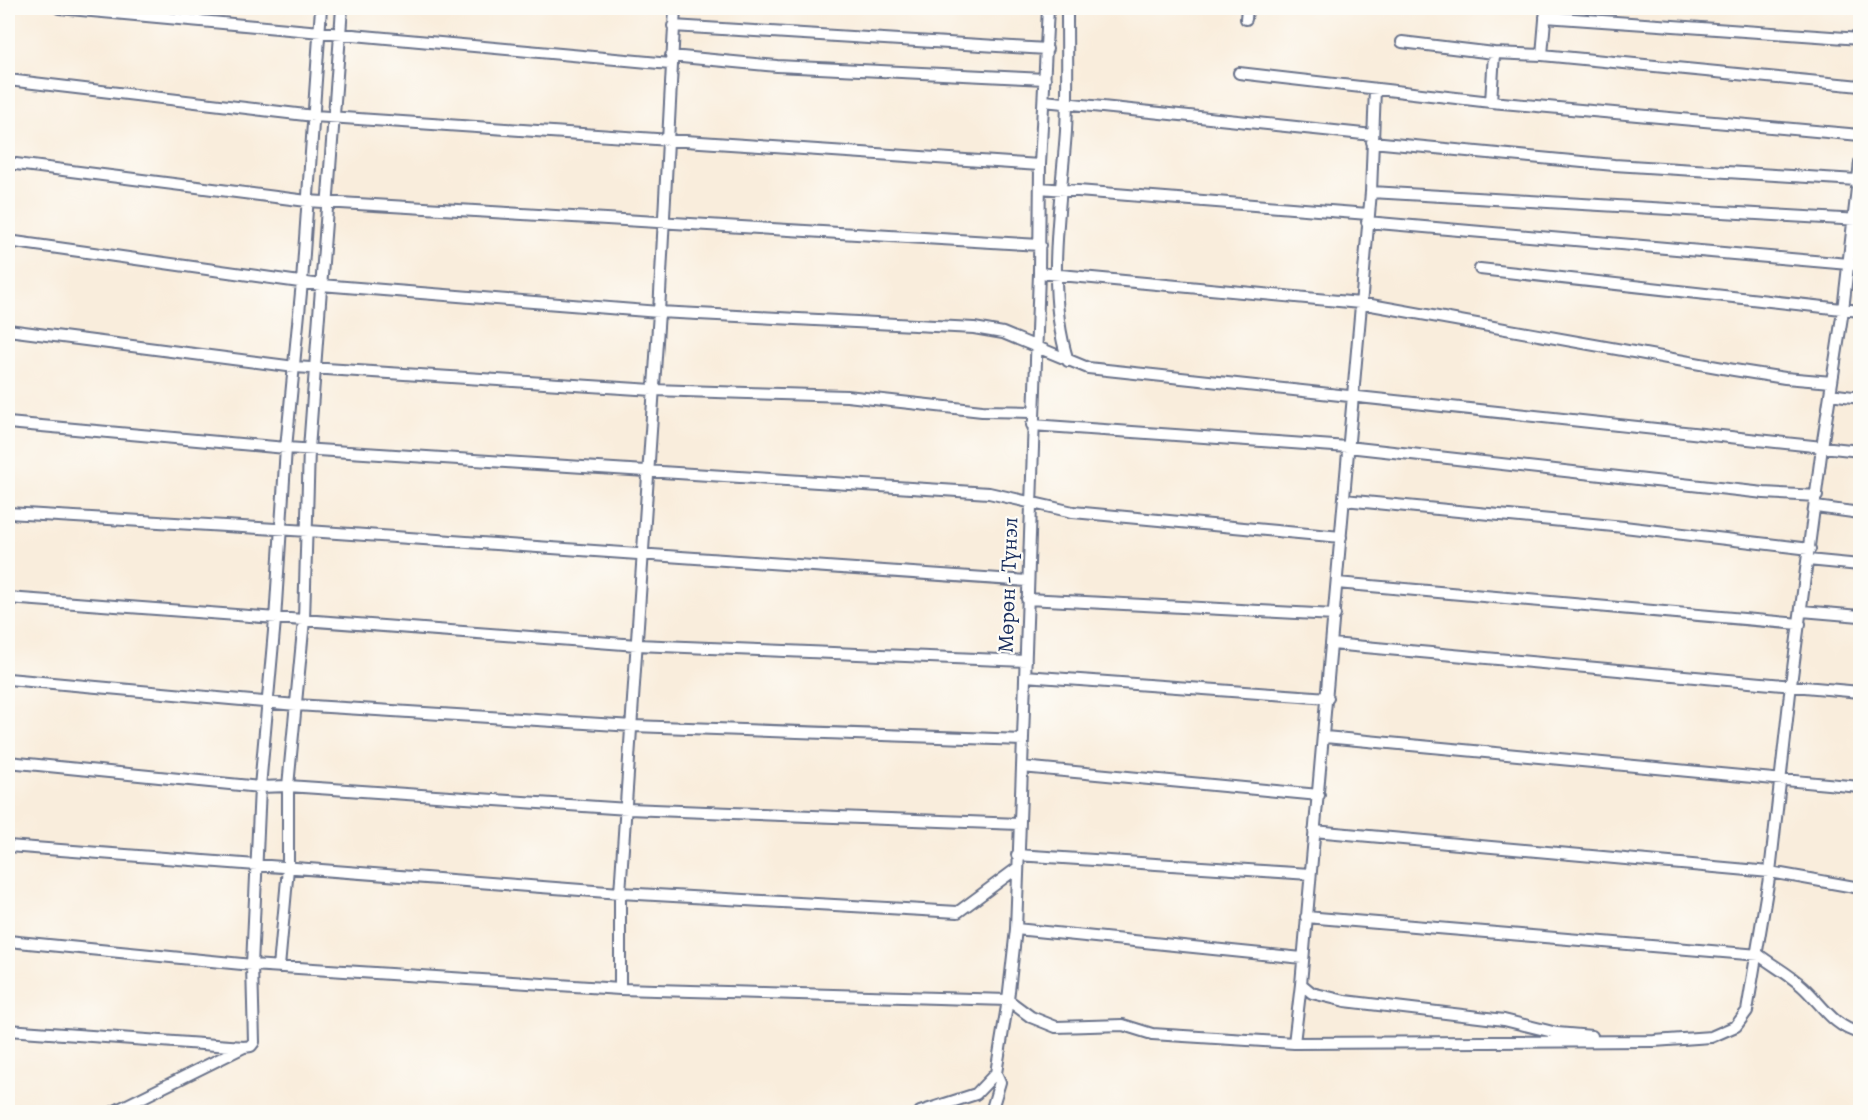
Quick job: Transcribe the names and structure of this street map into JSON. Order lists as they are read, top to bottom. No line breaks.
{"streets":{"street":["Мөрөн - Түнэл"]}}
